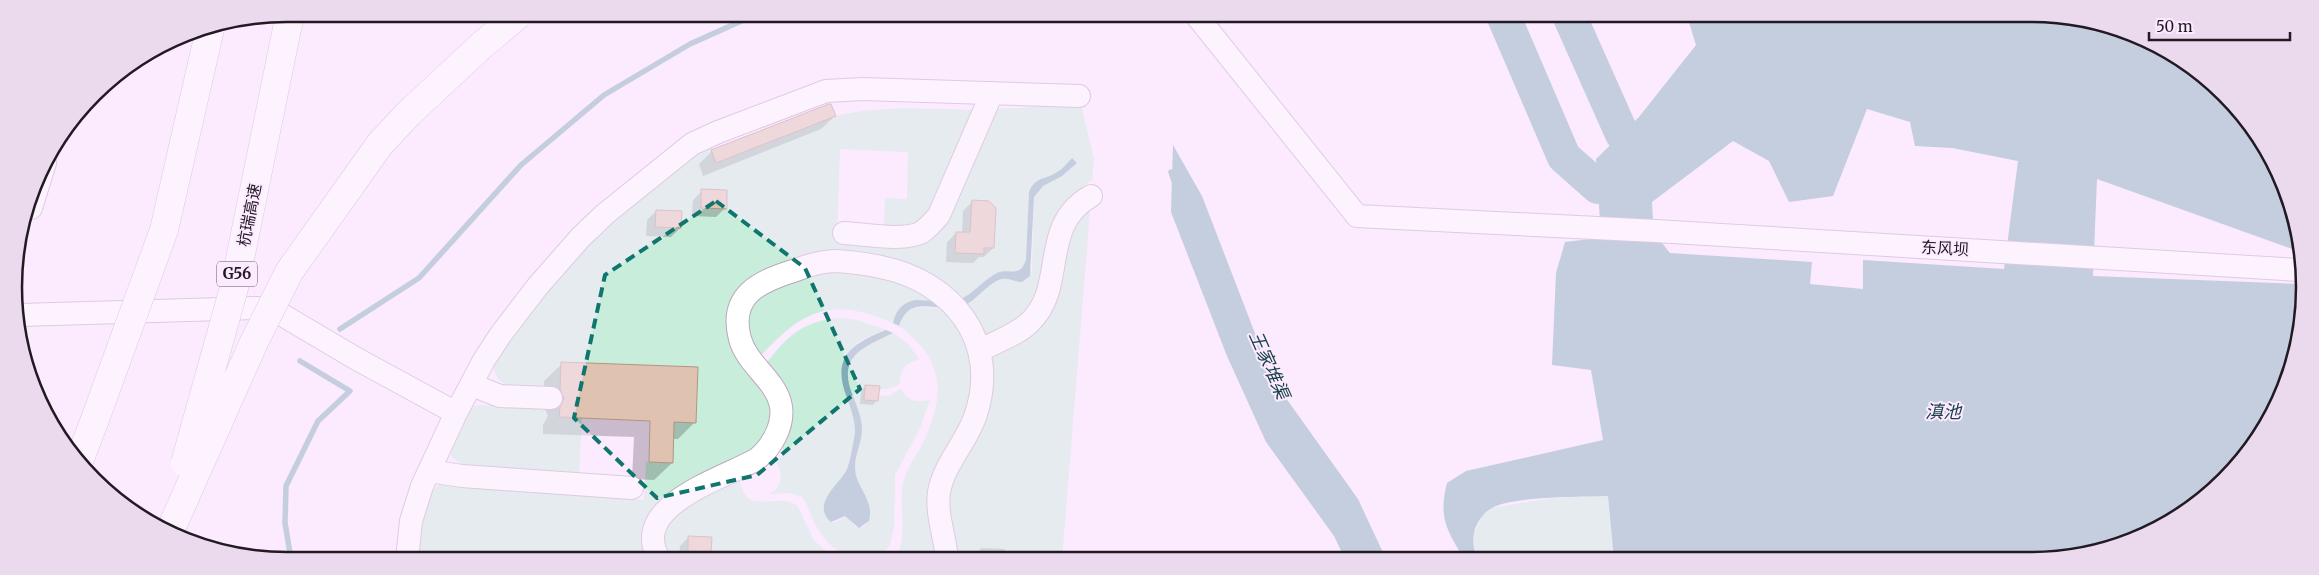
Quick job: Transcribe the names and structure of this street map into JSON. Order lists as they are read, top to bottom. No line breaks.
{"streets":{"highway":["杭瑞高速","G56"],"street":["东风坝"]},"water":["王家堆渠","滇池"],"scale_bar":"50 m"}
